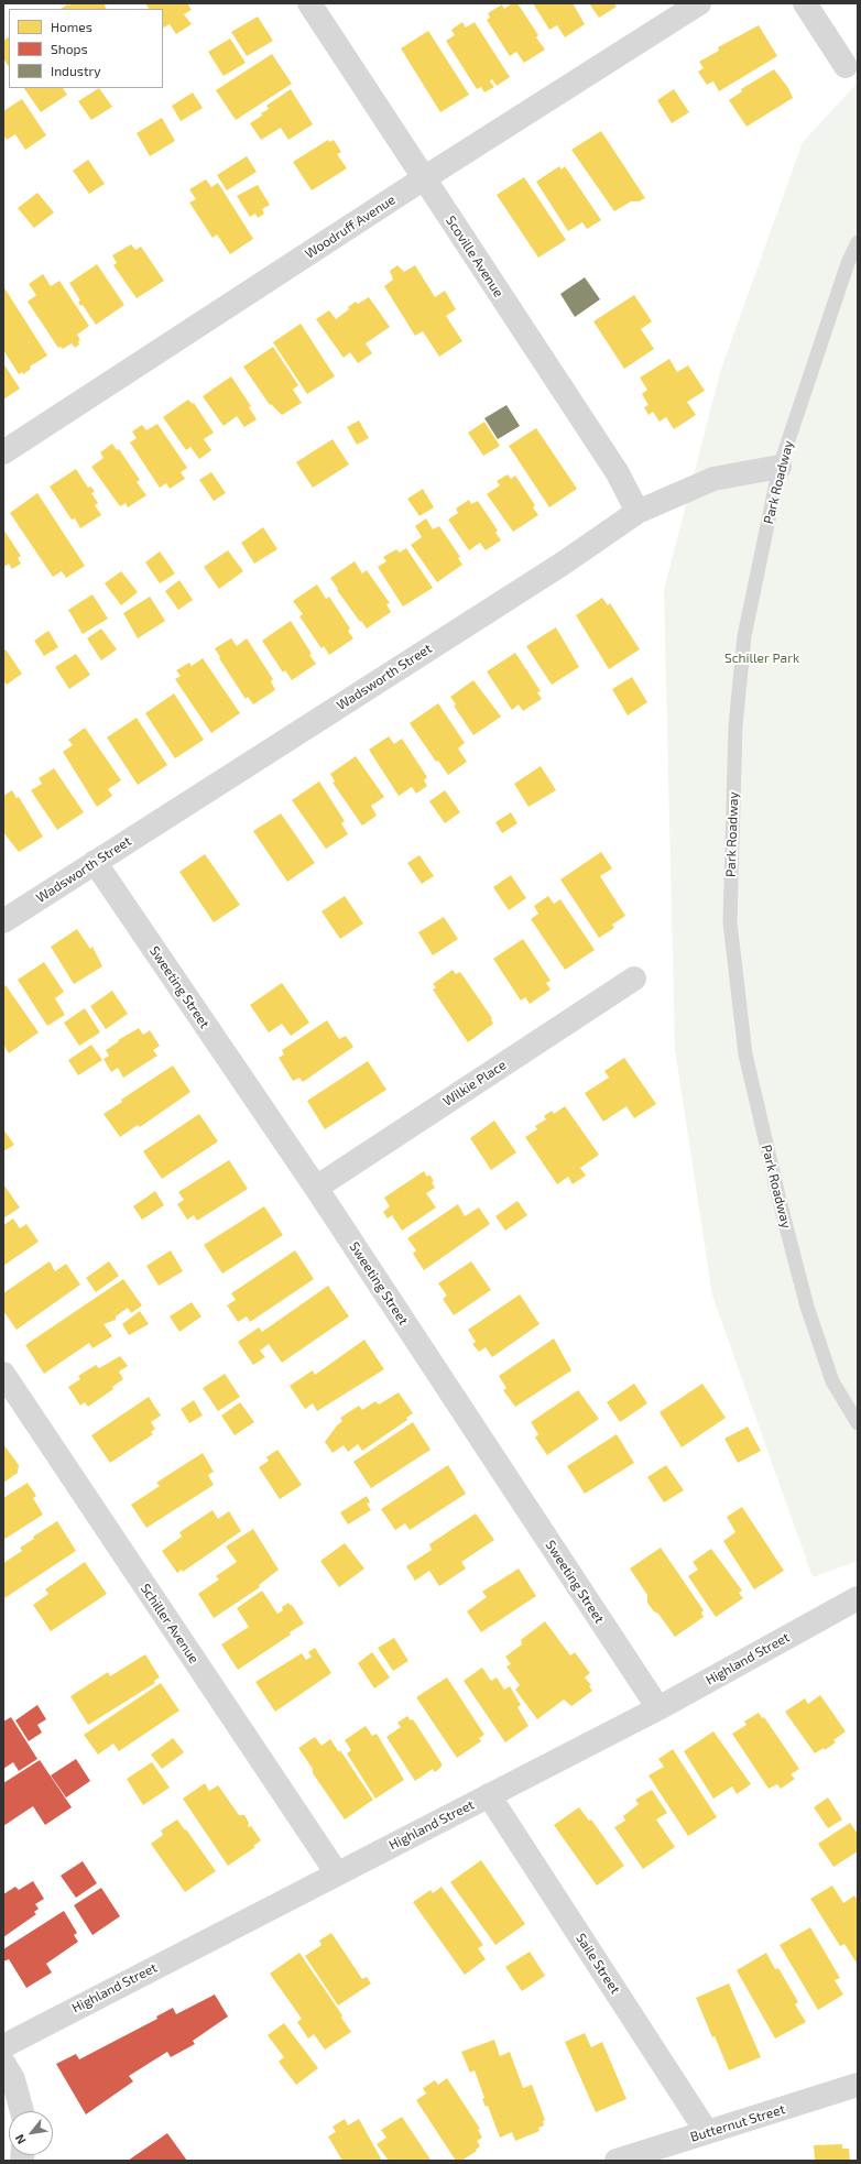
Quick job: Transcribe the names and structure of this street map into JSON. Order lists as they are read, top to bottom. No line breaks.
{"streets":{"street":["Woodruff Avenue","Scoville Avenue","Wadsworth Street","Sweeting Street","Wilkie Place","Schiller Avenue","Highland Street","Saile Street","Butternut Street"],"lane":["Park Roadway"]},"crossings":[["Woodruff Avenue","Scoville Avenue"],["Scoville Avenue","Wadsworth Street"],["Park Roadway","Wadsworth Street"],["Wadsworth Street","Sweeting Street"],["Sweeting Street","Wilkie Place"],["Sweeting Street","Highland Street"],["Schiller Avenue","Highland Street"],["Highland Street","Saile Street"],["Saile Street","Butternut Street"]],"parks":["Schiller Park"],"legend":["Homes","Shops","Industry"],"north":"bottom left"}
